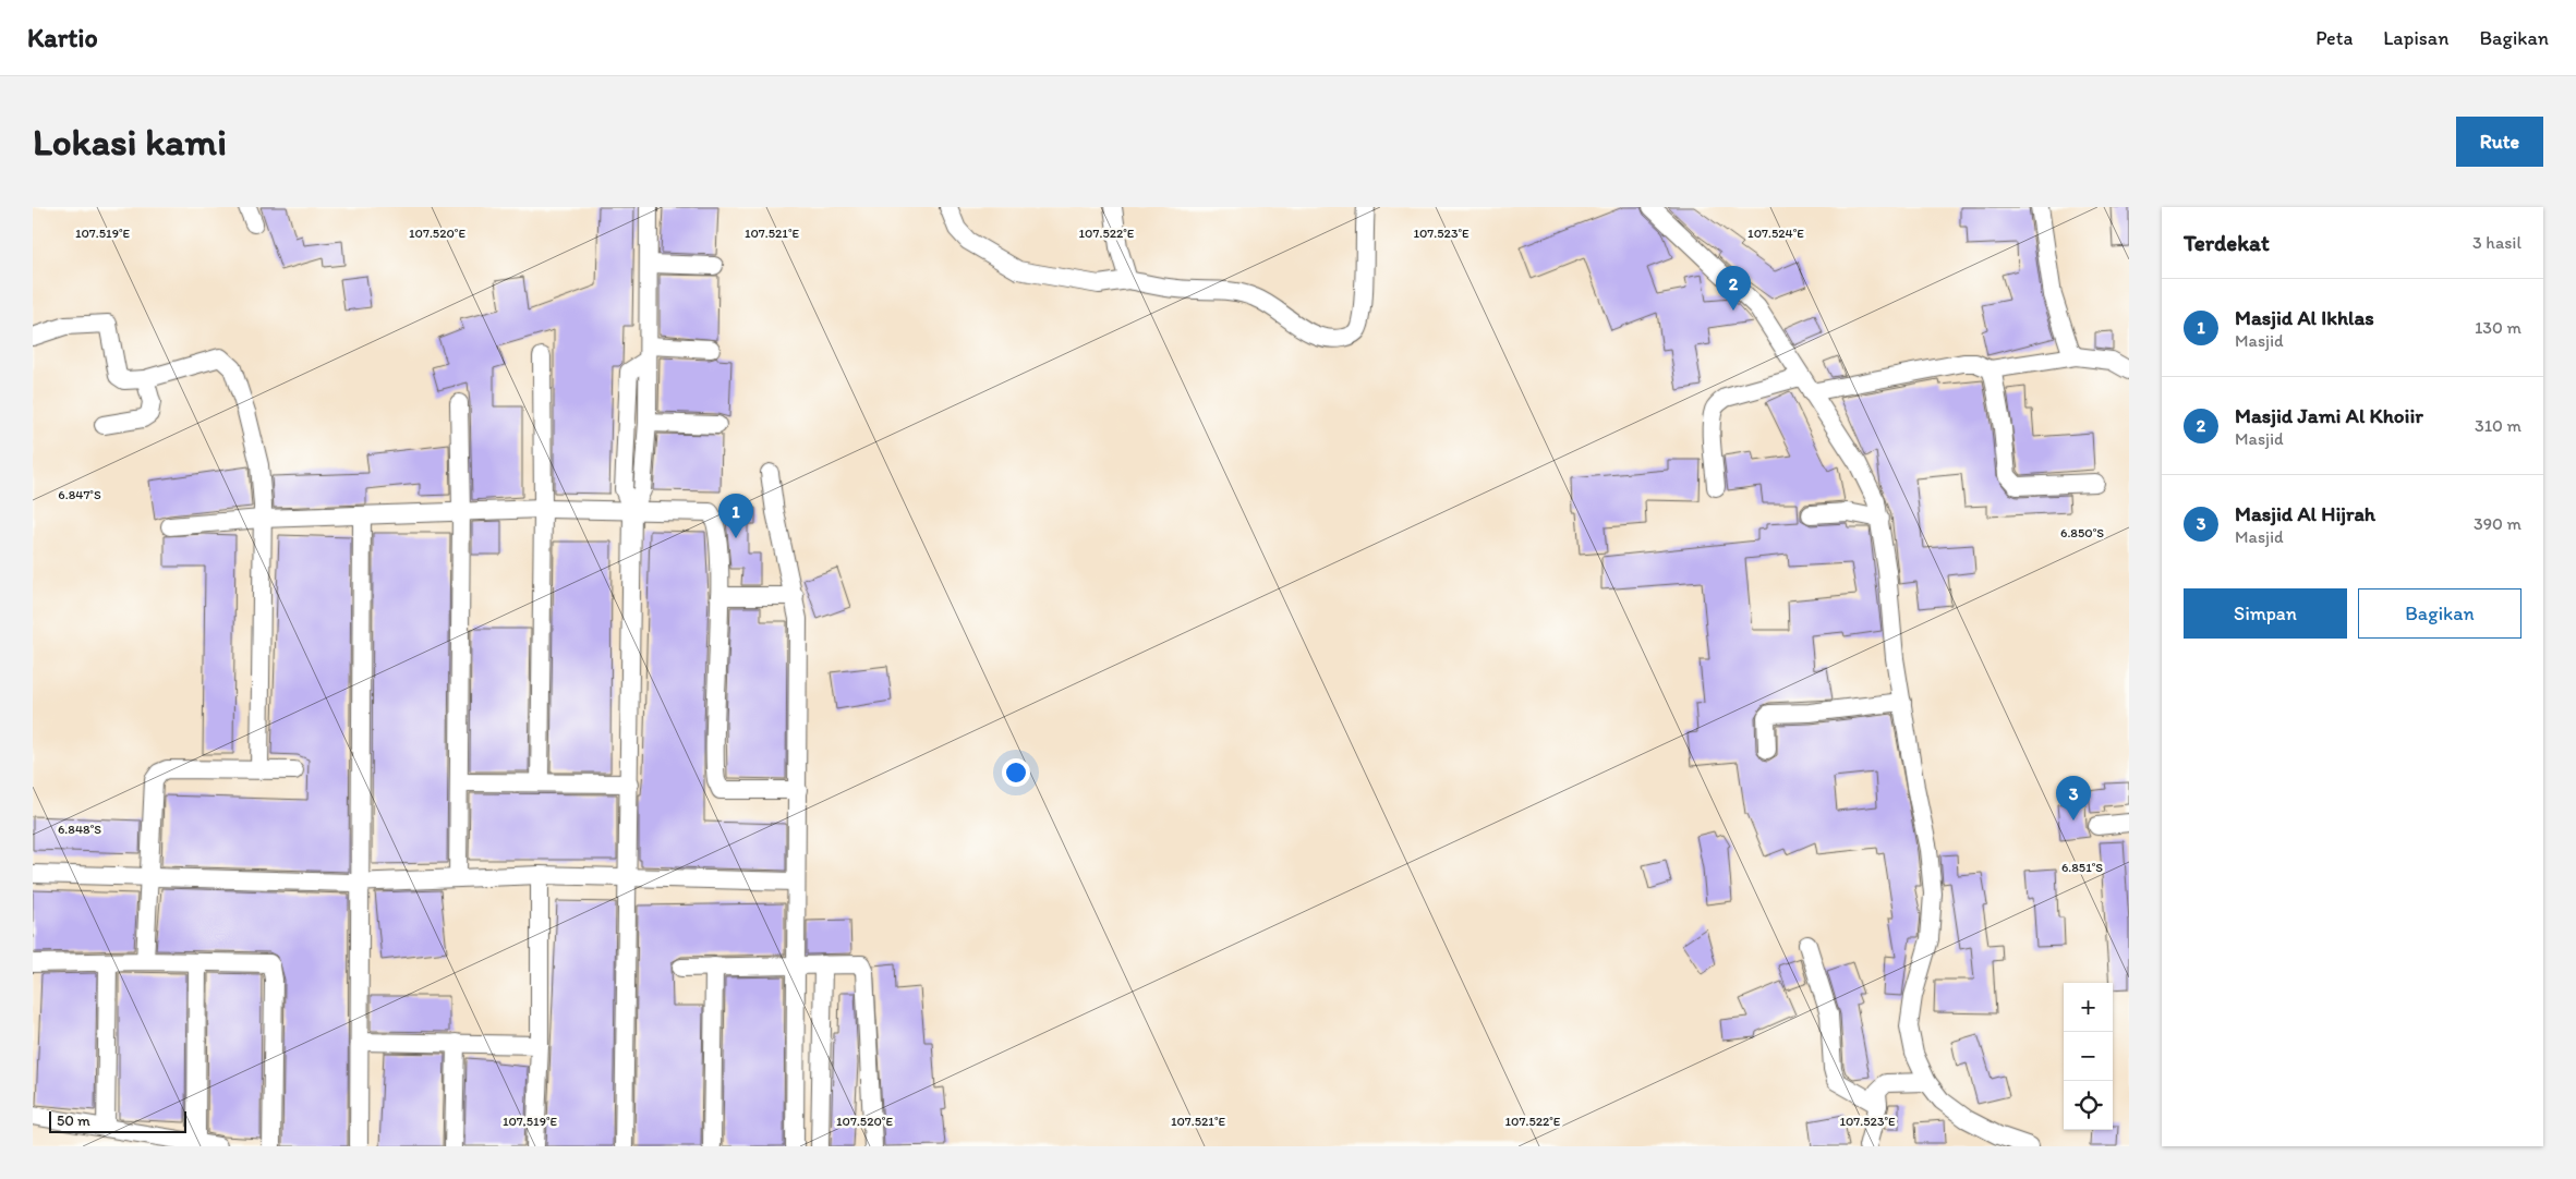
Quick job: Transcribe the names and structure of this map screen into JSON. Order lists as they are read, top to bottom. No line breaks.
{"scale_bar":"50 m","page":{"header":"Kartio","nav":["Peta","Lapisan","Bagikan"],"buttons":["Rute",["Simpan","Bagikan"]],"title":"Lokasi kami","heading":["Terdekat","3 hasil"],"pins":["2","1","3"],"list":[{"mark":"1","name":"Masjid Al Ikhlas","note":"Masjid","value":"130 m"},{"mark":"2","name":"Masjid Jami Al Khoiir","note":"Masjid","value":"310 m"},{"mark":"3","name":"Masjid Al Hijrah","note":"Masjid","value":"390 m"}],"map_buttons":["+","−"],"scale":"50 m"},"coordinates":["107.519°E","107.520°E","107.521°E","107.522°E","107.523°E","107.524°E","6.847°S","6.850°S","6.848°S","6.851°S"]}
